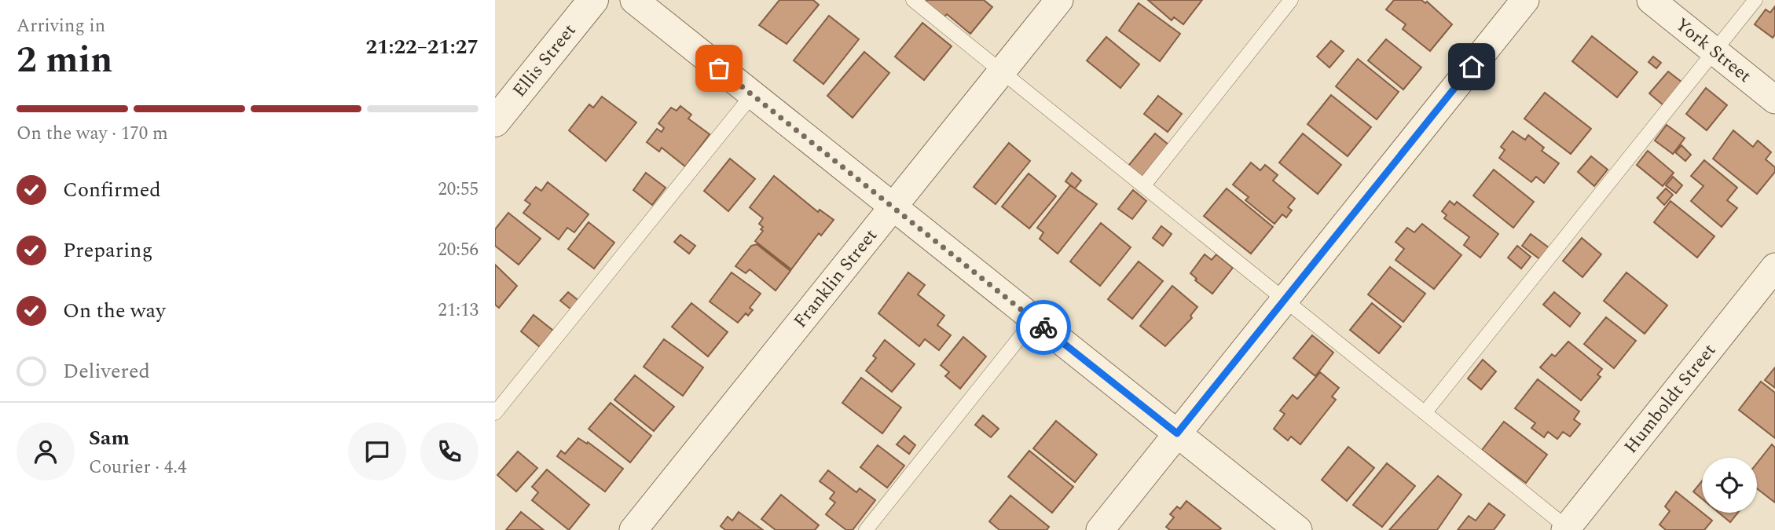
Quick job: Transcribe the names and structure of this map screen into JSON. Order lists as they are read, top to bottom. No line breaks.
{"streets":{"street":["York Street","Ellis Street","Franklin Street","Humboldt Street"]},"page":{"heading":["2 min","Arriving in","21:22–21:27"],"panel":["Sam","Courier · 4.4"],"bar":"On the way · 170 m","list":[["Confirmed","20:55"],["Preparing","20:56"],["On the way","21:13"],"Delivered"]}}
